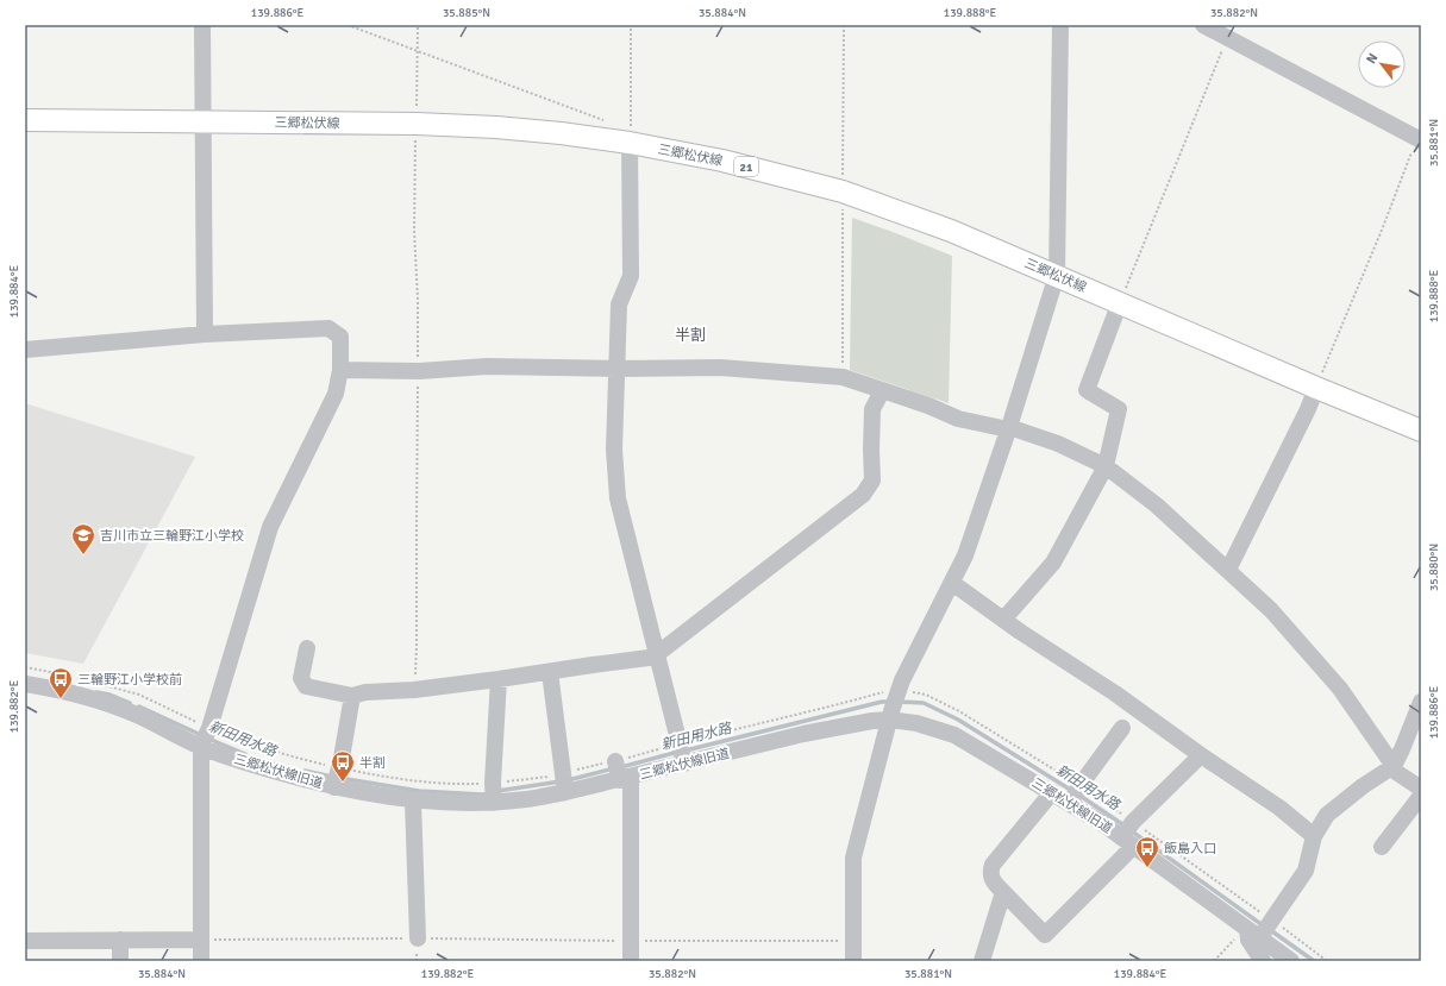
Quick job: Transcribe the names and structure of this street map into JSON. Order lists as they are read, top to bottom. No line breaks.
{"streets":{"main road":["三郷松伏線","21"],"street":["三郷松伏線旧道"]},"districts":["半割"],"water":["新田用水路"],"places":{"school or university":["吉川市立三輪野江小学校"],"bus stop":["三輪野江小学校前","半割","飯島入口"]},"north":"top left","coordinates":["139.886°E","35.885°N","35.884°N","139.888°E","35.882°N","35.881°N","139.884°E","35.880°N","139.882°E"]}
